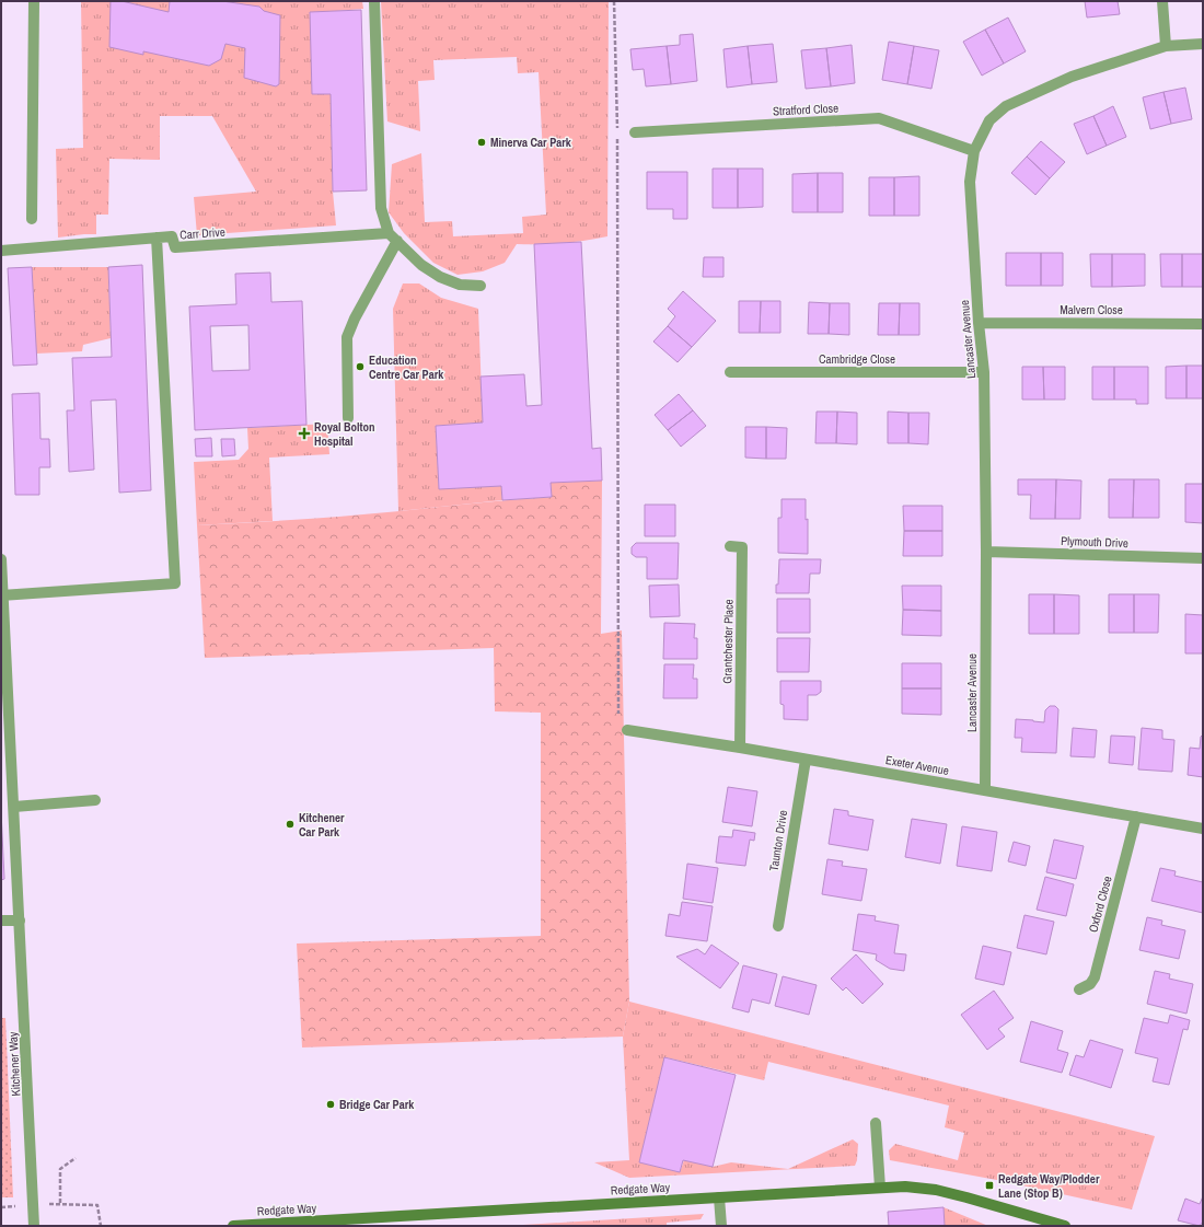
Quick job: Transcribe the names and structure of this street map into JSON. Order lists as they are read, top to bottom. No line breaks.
{"streets":{"street":["Stratford Close","Carr Drive","Malvern Close","Lancaster Avenue","Cambridge Close","Plymouth Drive","Grantchester Place","Exeter Avenue","Taunton Drive","Oxford Close","Kitchener Way","Redgate Way"]},"crossings":[["Stratford Close","Lancaster Avenue"],["Malvern Close","Lancaster Avenue"],["Lancaster Avenue","Cambridge Close"],["Lancaster Avenue","Plymouth Drive"],["Lancaster Avenue","Exeter Avenue"],["Grantchester Place","Exeter Avenue"],["Exeter Avenue","Taunton Drive"],["Exeter Avenue","Oxford Close"]],"places":{"other":["Minerva Car Park","Education Centre Car Park","Kitchener Car Park","Bridge Car Park"],"health":["Royal Bolton Hospital"],"transit":["Redgate Way/Plodder Lane (Stop B)"]}}
